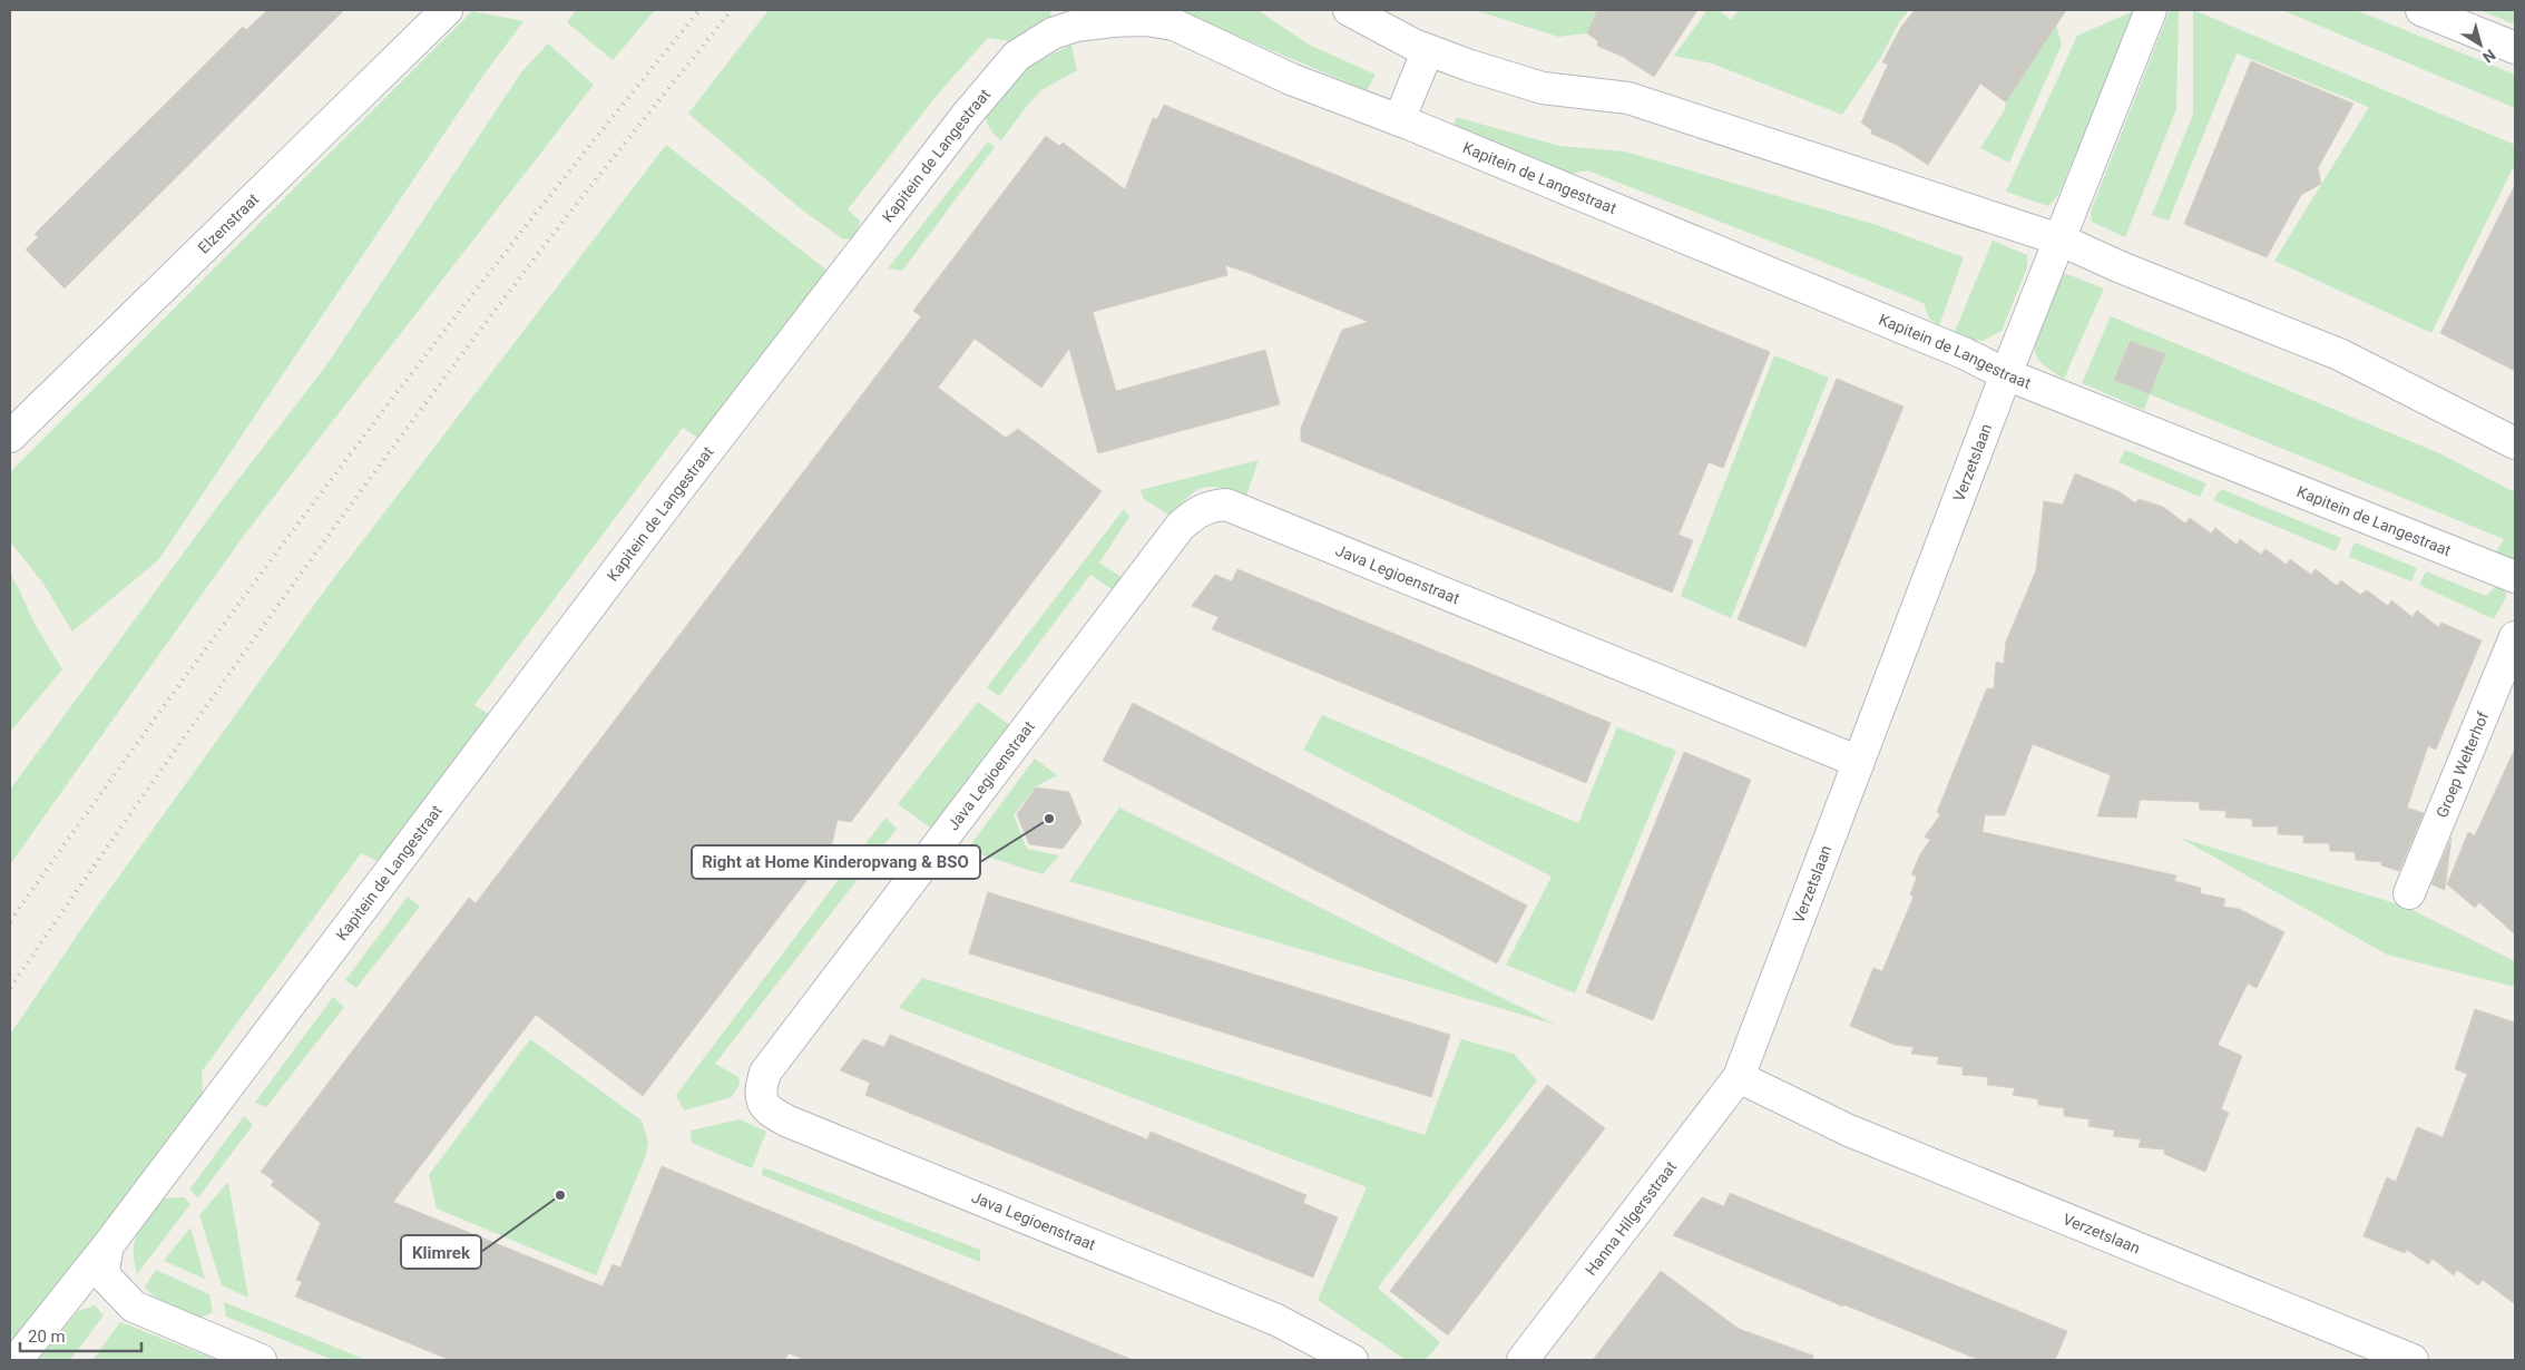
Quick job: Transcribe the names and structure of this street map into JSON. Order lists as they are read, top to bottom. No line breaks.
{"streets":{"street":["Kapitein de Langestraat","Elzenstraat","Verzetslaan","Java Legioenstraat","Groep Welterhof","Hanna Hilgersstraat"]},"crossings":[["Kapitein de Langestraat","Verzetslaan"],["Verzetslaan","Java Legioenstraat"],["Verzetslaan","Hanna Hilgersstraat"]],"places":["Right at Home Kinderopvang & BSO","Klimrek"],"scale_bar":"20 m","north":"bottom right"}
